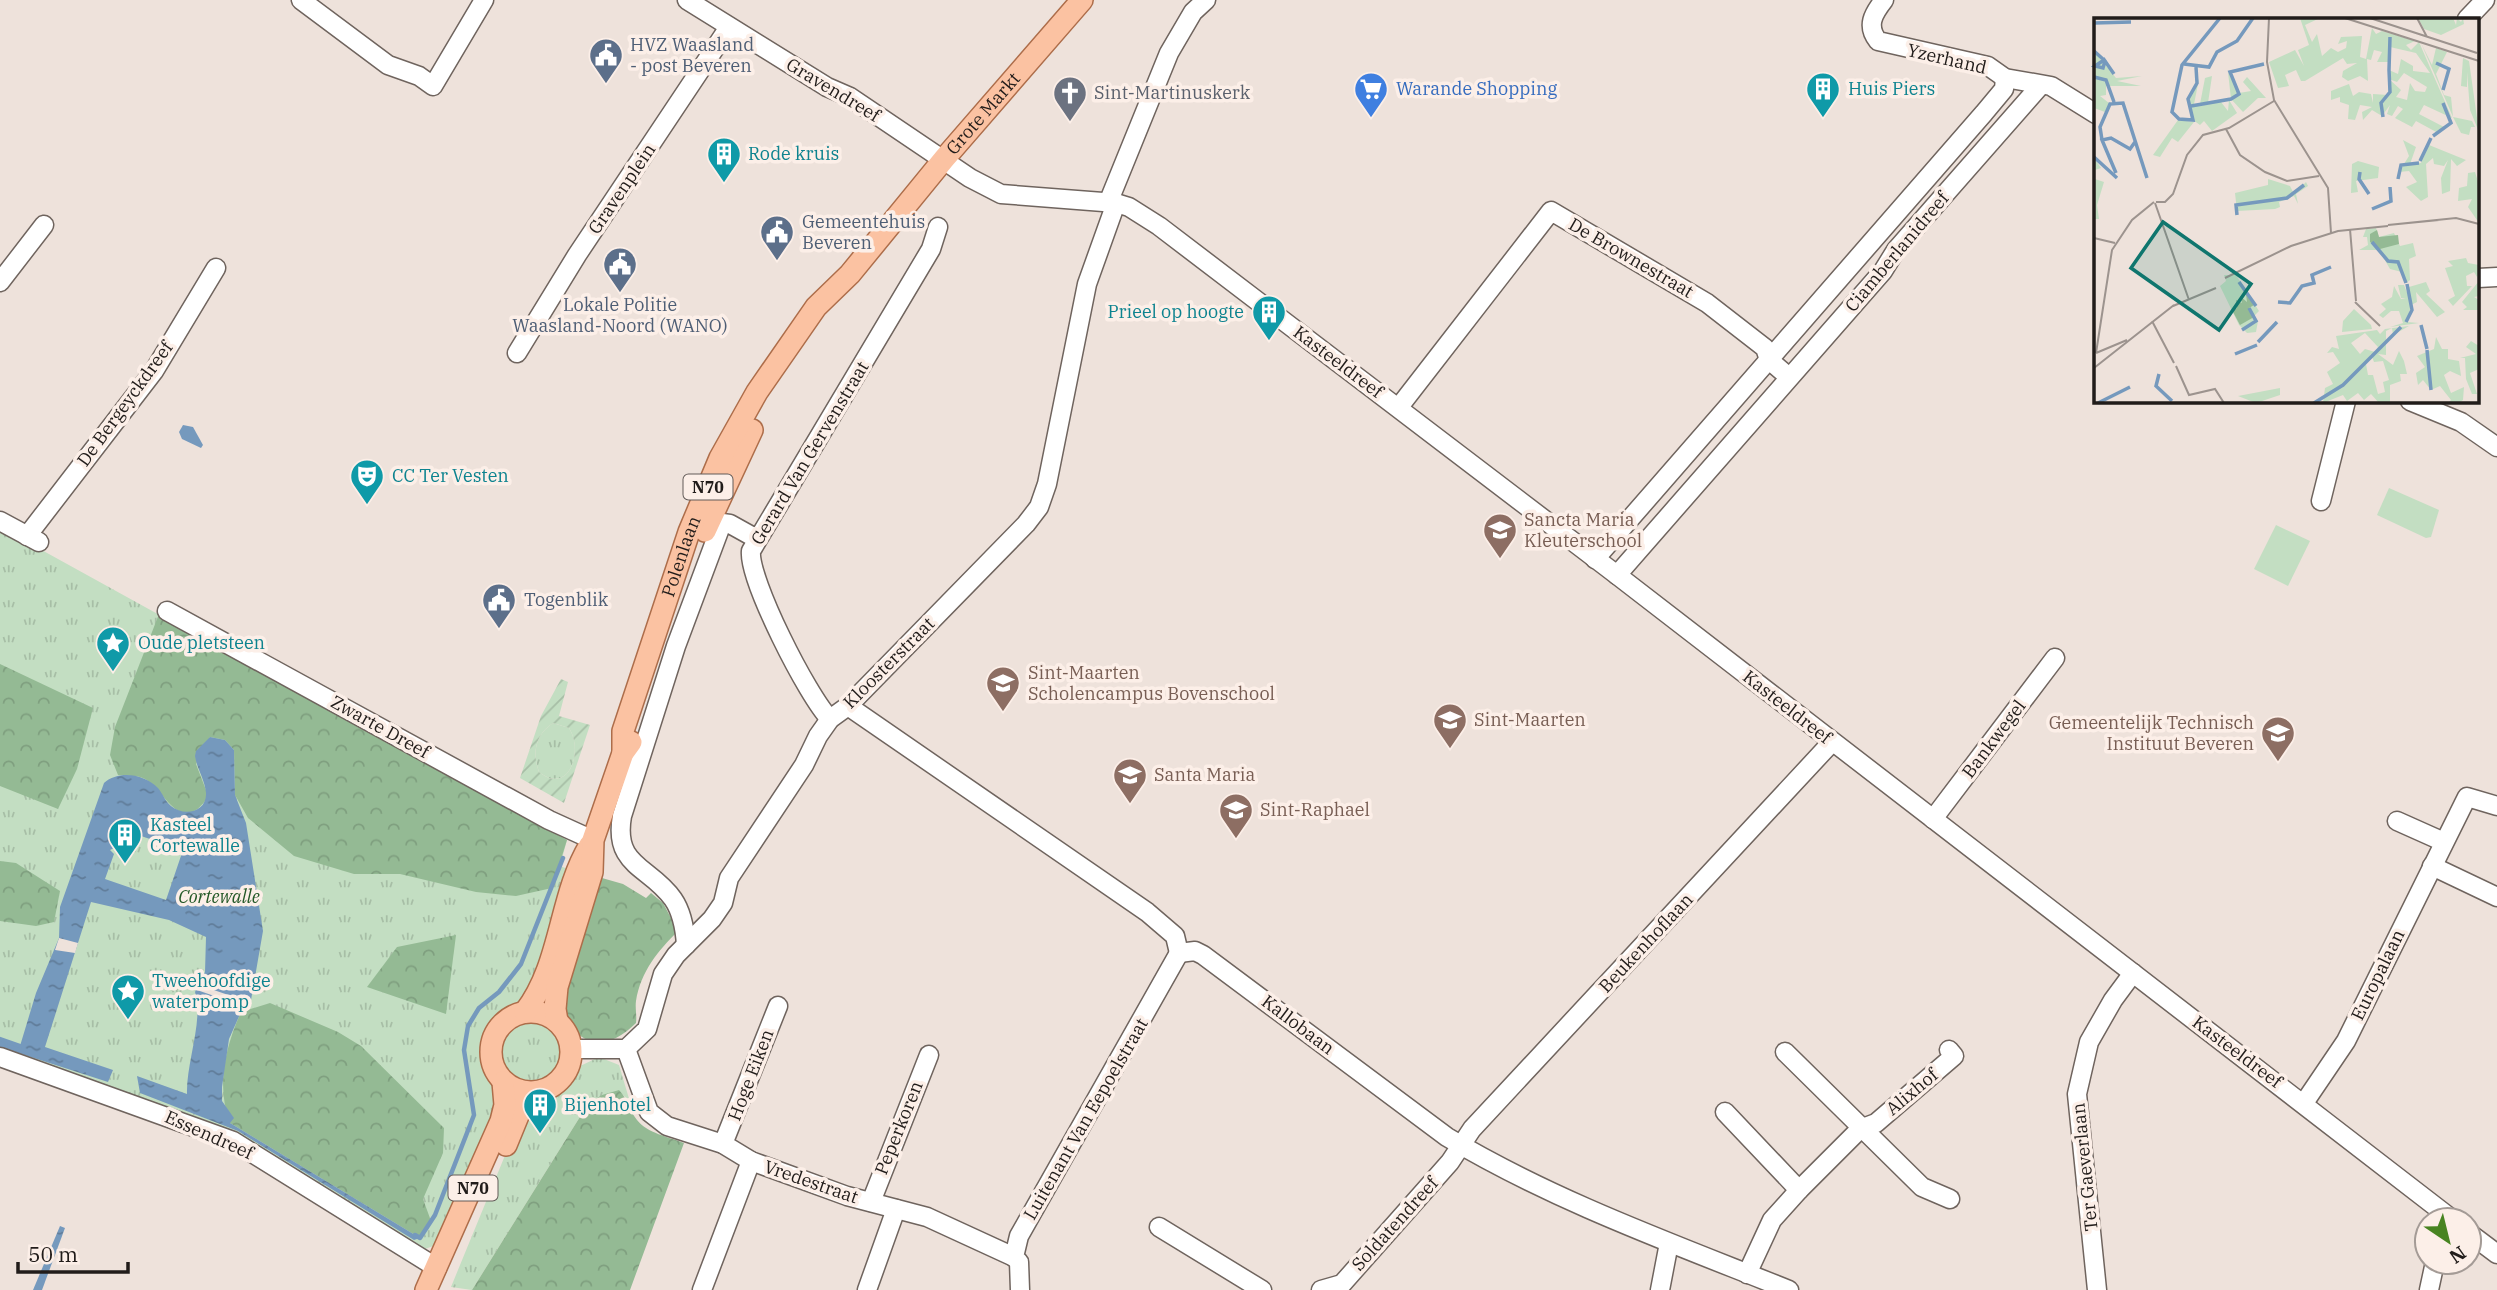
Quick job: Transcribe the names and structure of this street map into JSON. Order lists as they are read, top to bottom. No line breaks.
{"streets":{"main road":["Grote Markt","N70","Polenlaan"],"street":["Yzerhand","Gravendreef","Gravenplein","Ciamberlanidreef","De Brownestraat","Kasteeldreef","De Bergeyckdreef","Gerard Van Gervenstraat","Kloosterstraat","Zwarte Dreef","Bankwegel","Beukenhoflaan","Europalaan","Kallobaan","Hoge Eiken","Alixhof","Luitenant Van Eepoelstraat","Peperkoren","Essendreef","Ter Gaeverlaan","Vredestraat","Soldatendreef"]},"crossings":[["Yzerhand","Ciamberlanidreef"],["Gravendreef","Grote Markt"],["Gravendreef","Gravenplein"],["Gravendreef","Polenlaan"],["Grote Markt","Kasteeldreef"],["Grote Markt","Polenlaan"],["Grote Markt","Kloosterstraat"],["Ciamberlanidreef","De Brownestraat"],["Ciamberlanidreef","Kasteeldreef"],["De Brownestraat","Kasteeldreef"],["Kasteeldreef","Kloosterstraat"],["Kasteeldreef","Bankwegel"],["Kasteeldreef","Beukenhoflaan"],["Kasteeldreef","Europalaan"],["Kasteeldreef","Ter Gaeverlaan"],["Gerard Van Gervenstraat","Polenlaan"],["Gerard Van Gervenstraat","Kloosterstraat"],["N70","Polenlaan"],["N70","Zwarte Dreef"],["N70","Essendreef"],["Polenlaan","Kloosterstraat"],["Polenlaan","Zwarte Dreef"],["Kloosterstraat","Vredestraat"],["Beukenhoflaan","Kallobaan"],["Beukenhoflaan","Soldatendreef"],["Kallobaan","Alixhof"],["Kallobaan","Luitenant Van Eepoelstraat"],["Kallobaan","Soldatendreef"],["Hoge Eiken","Vredestraat"],["Luitenant Van Eepoelstraat","Vredestraat"],["Peperkoren","Vredestraat"]],"parks":["Cortewalle"],"places":{"public building":["HVZ Waasland - post Beveren","Gemeentehuis Beveren","Lokale Politie Waasland-Noord (WANO)","Togenblik"],"supermarket":["Warande Shopping"],"building":["Huis Piers","Rode kruis","Prieel op hoogte","Kasteel Cortewalle","Bijenhotel"],"church":["Sint-Martinuskerk"],"theatre":["CC Ter Vesten"],"school or university":["Sancta Maria Kleuterschool","Sint-Maarten Scholencampus Bovenschool","Sint-Maarten","Gemeentelijk Technisch Instituut Beveren","Santa Maria","Sint-Raphael"],"place":["Oude pletsteen","Tweehoofdige waterpomp"]},"scale_bar":"50 m","north":"bottom right"}
